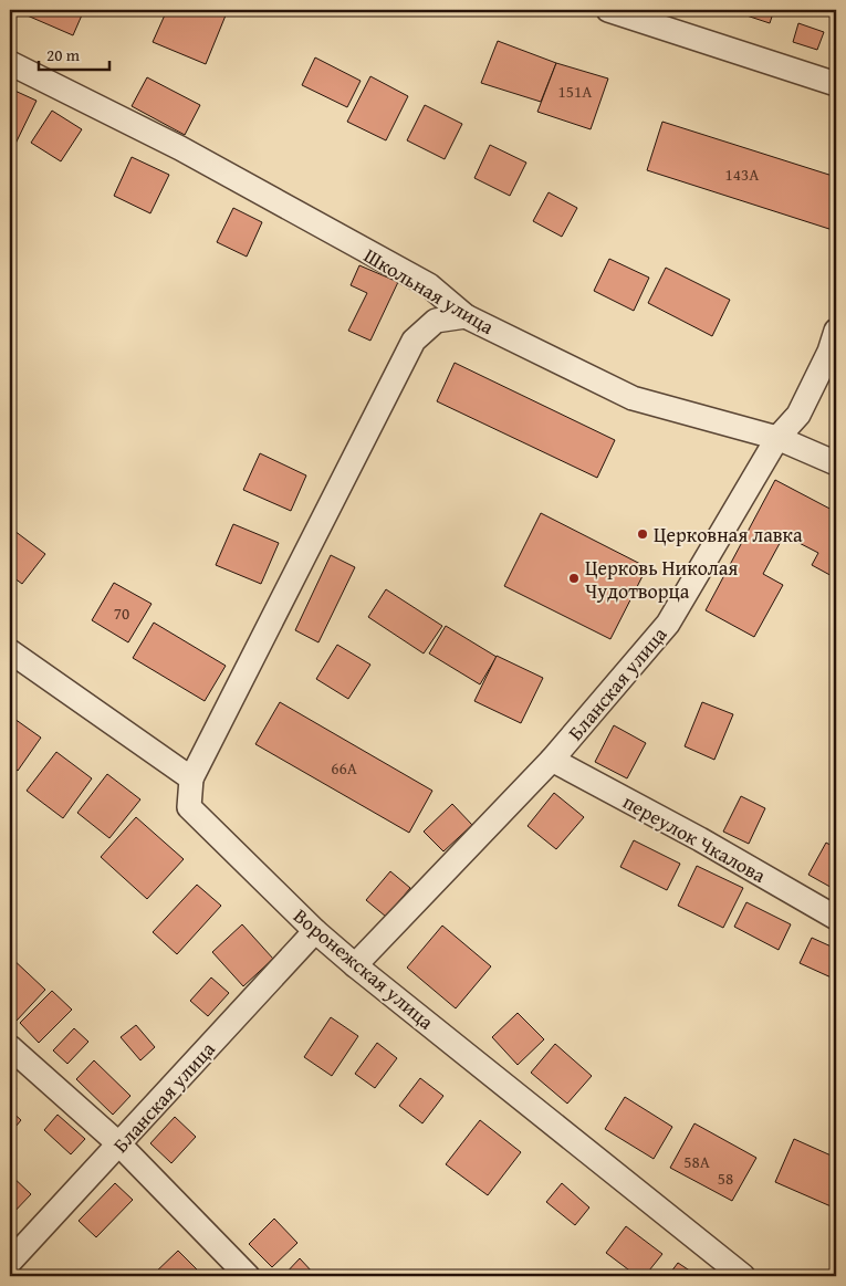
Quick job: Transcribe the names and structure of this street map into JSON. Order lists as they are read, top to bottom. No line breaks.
{"streets":{"street":["Школьная улица","Бланская улица","переулок Чкалова","Воронежская улица"]},"crossings":[["Школьная улица","Бланская улица"],["Бланская улица","переулок Чкалова"],["Бланская улица","Воронежская улица"]],"places":["Церковная лавка","Церковь Николая Чудотворца"],"house_numbers":["151А","143А","70","66А","58А","58"],"scale_bar":"20 m"}
